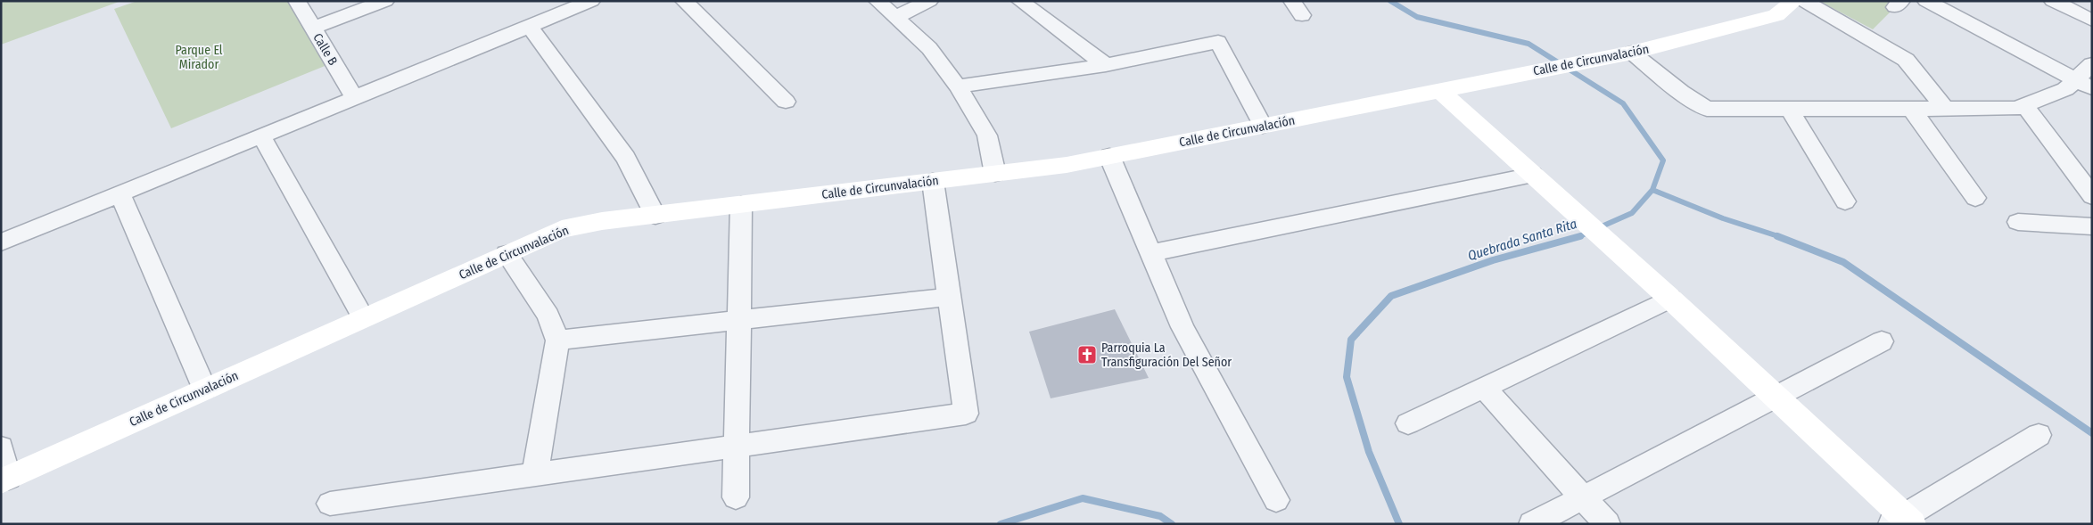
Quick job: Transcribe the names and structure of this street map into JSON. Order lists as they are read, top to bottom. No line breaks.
{"streets":{"street":["Calle B","Calle de Circunvalación"]},"water":["Quebrada Santa Rita"],"parks":["Parque El Mirador"],"places":{"church":["Parroquia La Transfiguración Del Señor"]}}
